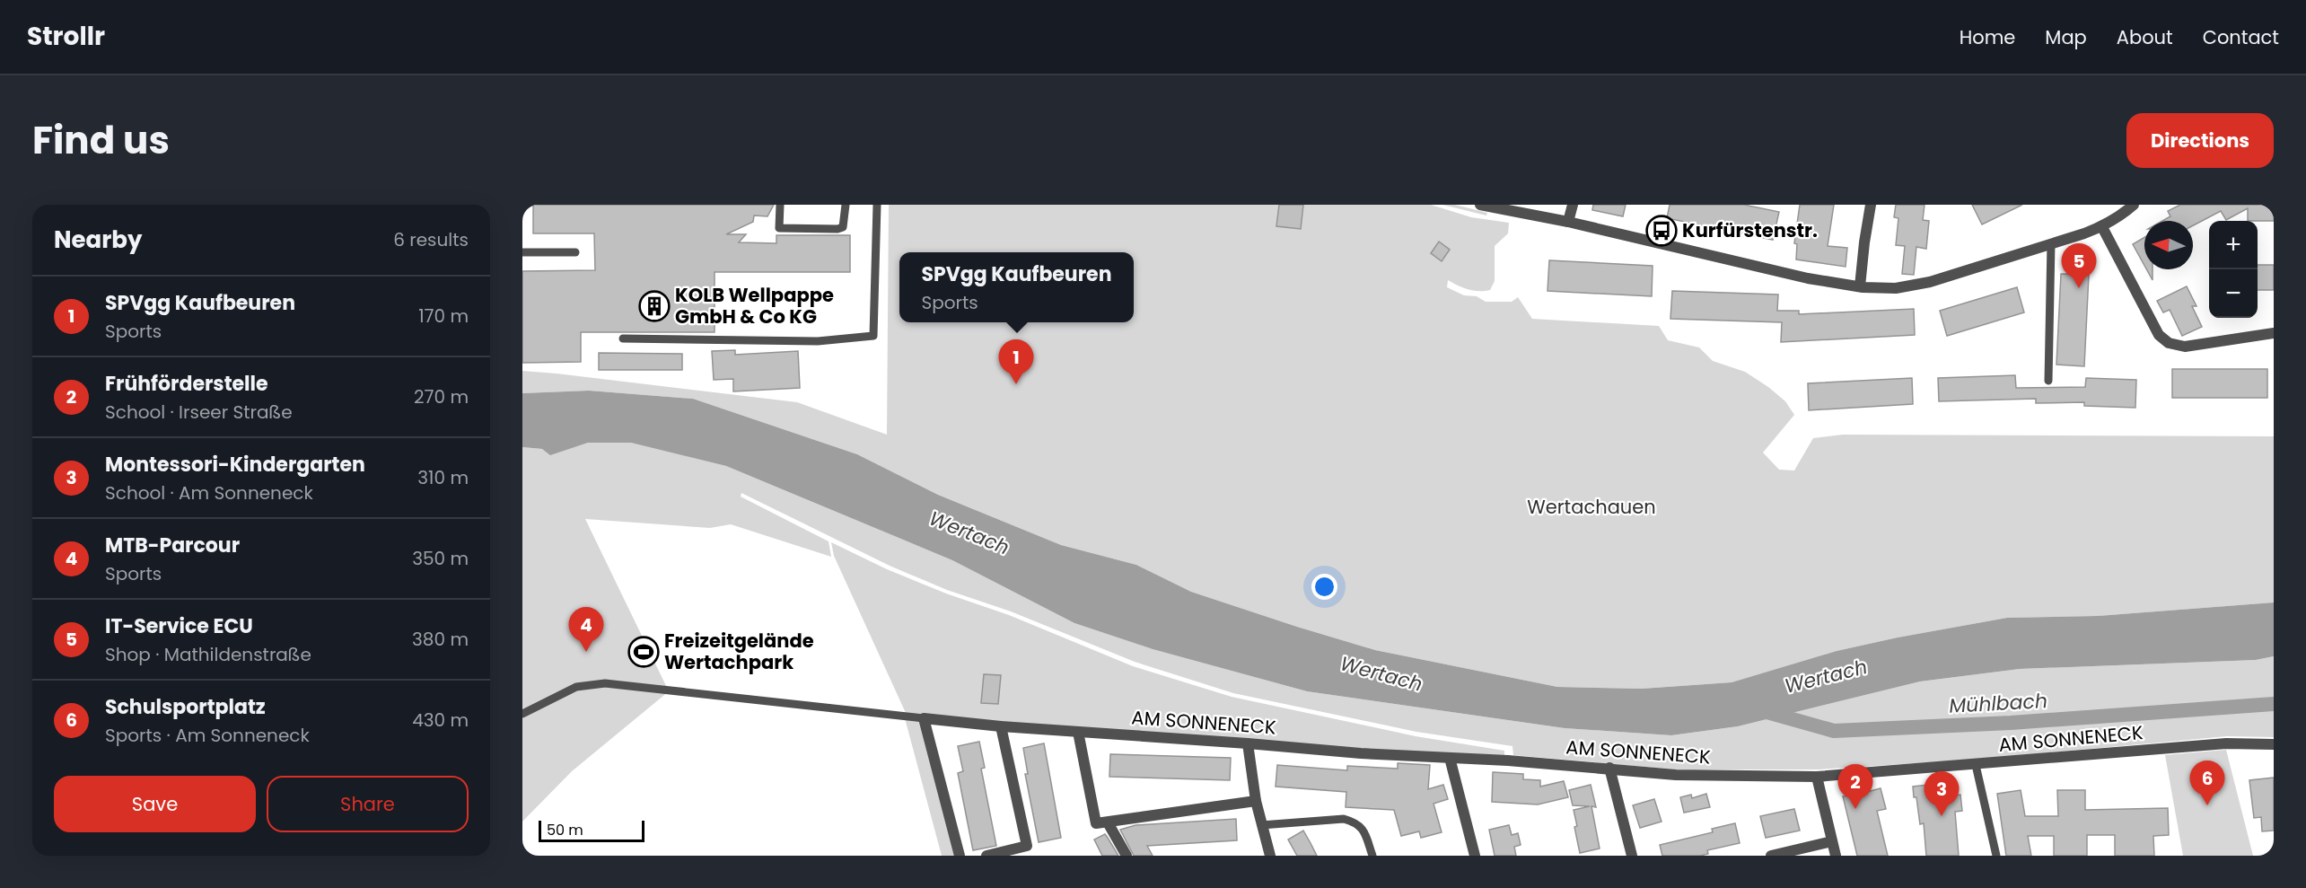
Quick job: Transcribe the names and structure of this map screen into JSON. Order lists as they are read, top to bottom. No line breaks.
{"streets":{"street":["AM SONNENECK"]},"water":["Wertach","Mühlbach"],"parks":["Wertachauen"],"places":{"bus stop":["Kurfürstenstr."],"building":["KOLB Wellpappe GmbH & Co KG"],"sports":["Freizeitgelände Wertachpark"]},"scale_bar":"50 m","north":"left","page":{"header":"Strollr","nav":["Home","Map","About","Contact"],"title":"Find us","buttons":["Directions",["Save","Share"]],"heading":["Nearby","6 results"],"map_buttons":["+","−"],"pins":["5","1","4","6","2","3"],"popup":["SPVgg Kaufbeuren","Sports"],"list":[{"mark":"1","name":"SPVgg Kaufbeuren","note":"Sports","value":"170 m"},{"mark":"2","name":"Frühförderstelle","note":"School · Irseer Straße","value":"270 m"},{"mark":"3","name":"Montessori-Kindergarten","note":"School · Am Sonneneck","value":"310 m"},{"mark":"4","name":"MTB-Parcour","note":"Sports","value":"350 m"},{"mark":"5","name":"IT-Service ECU","note":"Shop · Mathildenstraße","value":"380 m"},{"mark":"6","name":"Schulsportplatz","note":"Sports · Am Sonneneck","value":"430 m"}],"scale":"50 m"}}
